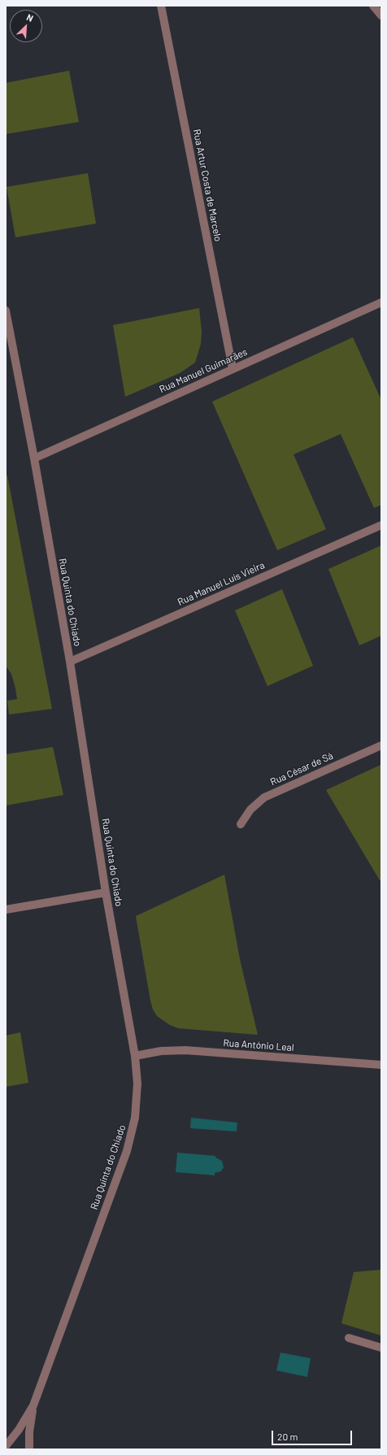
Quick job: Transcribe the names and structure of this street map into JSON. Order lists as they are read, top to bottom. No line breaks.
{"streets":{"street":["Rua Artur Costa de Marcelo","Rua Manuel Guimarães","Rua Manuel Luís Vieira","Rua Quinta do Chiado","Rua César de Sá","Rua António Leal"]},"crossings":[["Rua Artur Costa de Marcelo","Rua Manuel Guimarães"],["Rua Manuel Guimarães","Rua Quinta do Chiado"],["Rua Manuel Luís Vieira","Rua Quinta do Chiado"],["Rua Quinta do Chiado","Rua António Leal"]],"scale_bar":"20 m","north":"top right"}
